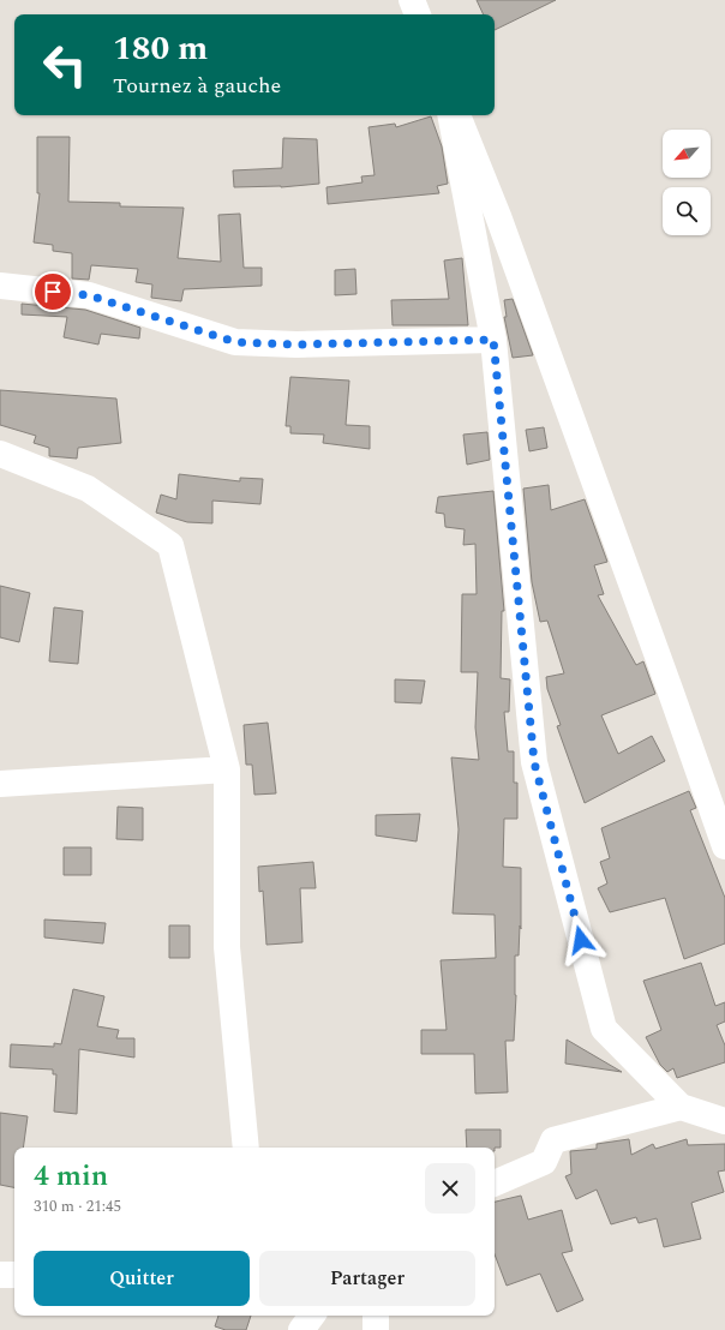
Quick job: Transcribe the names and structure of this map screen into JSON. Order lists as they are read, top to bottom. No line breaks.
{"north":"bottom left","page":{"turn":["180 m","Tournez à gauche"],"heading":["4 min","310 m · 21:45"],"buttons":["Quitter","Partager"]}}
